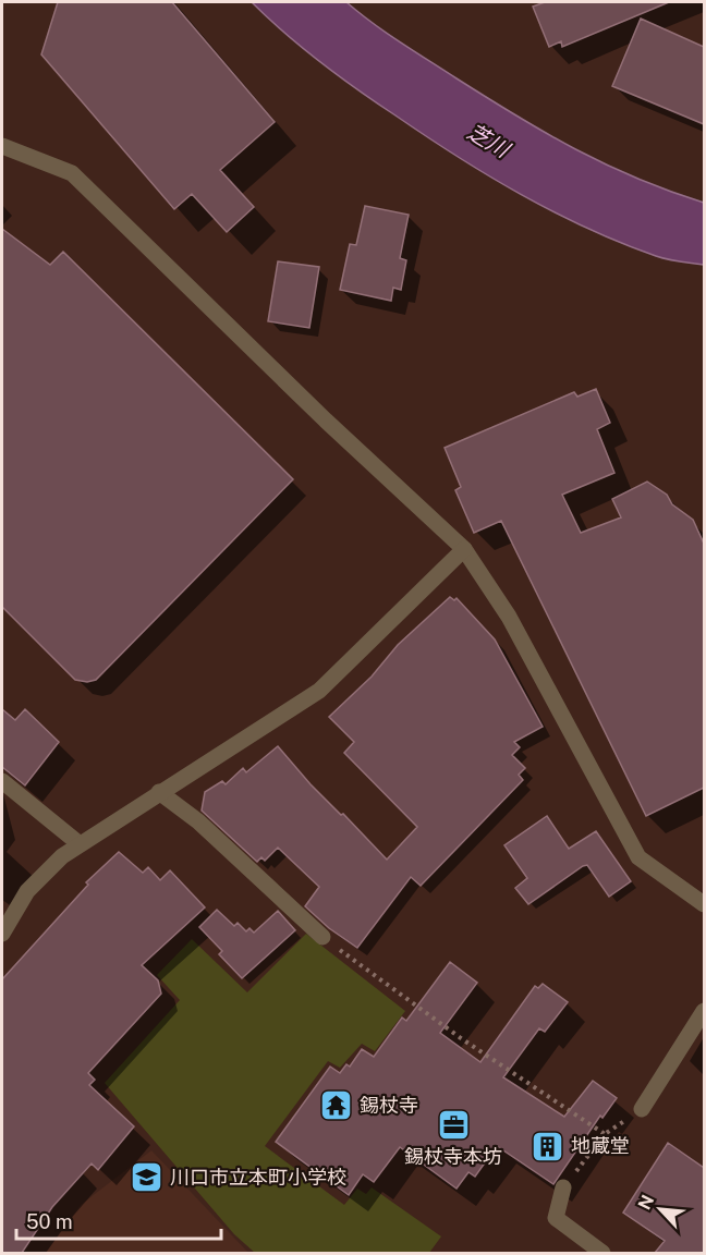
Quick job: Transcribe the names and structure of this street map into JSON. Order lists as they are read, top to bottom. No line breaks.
{"water":["芝川"],"places":{"temple":["錫杖寺"],"office":["錫杖寺本坊"],"building":["地蔵堂"],"school or university":["川口市立本町小学校"]},"scale_bar":"50 m","north":"top left"}
